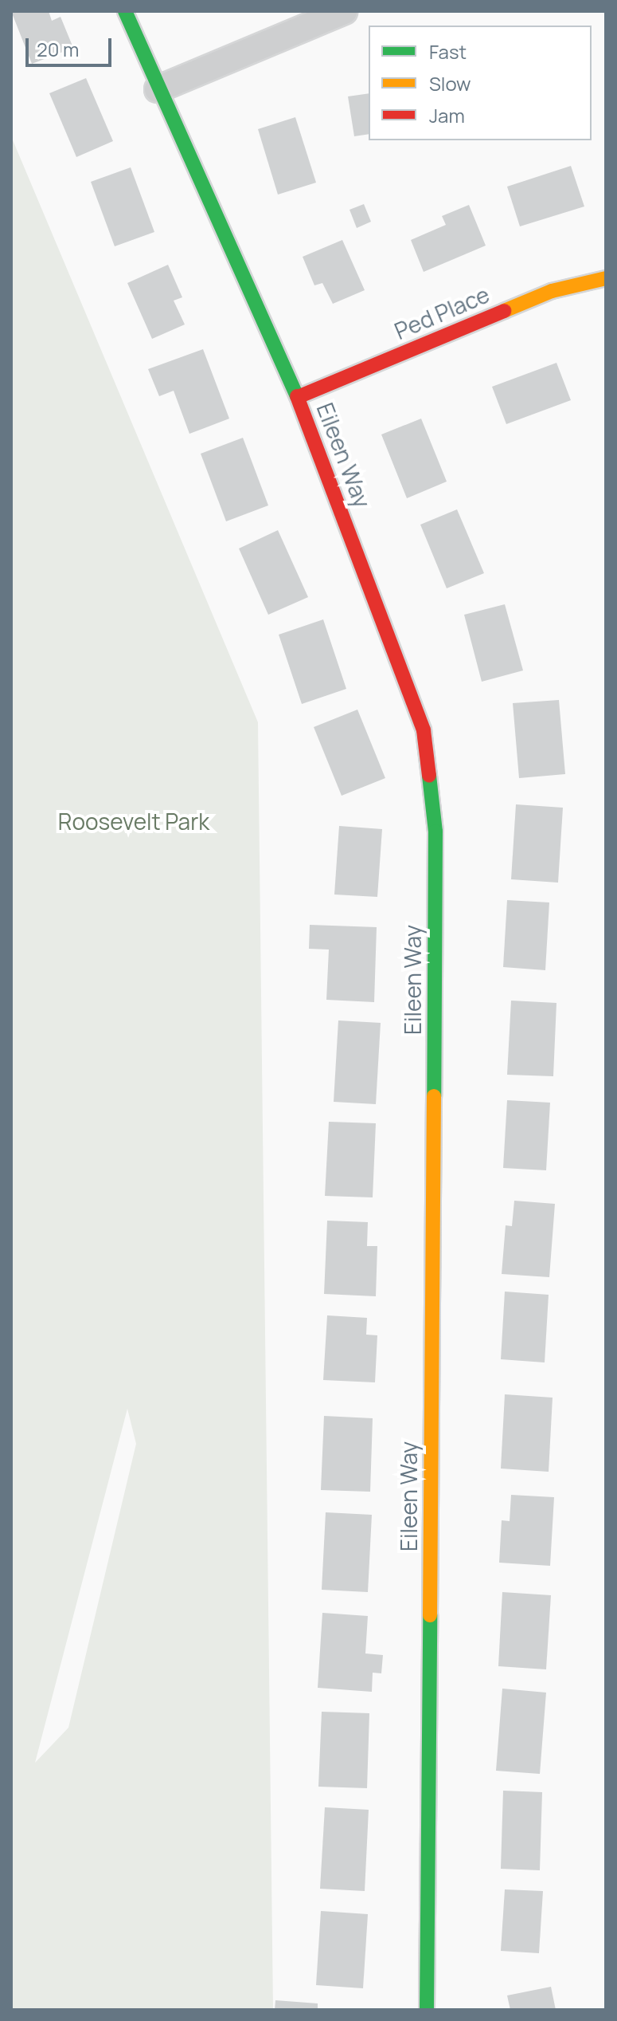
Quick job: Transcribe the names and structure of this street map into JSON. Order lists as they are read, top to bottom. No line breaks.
{"streets":{"street":["Ped Place","Eileen Way"]},"crossings":[["Ped Place","Eileen Way"]],"parks":["Roosevelt Park"],"legend":["Fast","Slow","Jam"],"scale_bar":"20 m"}
